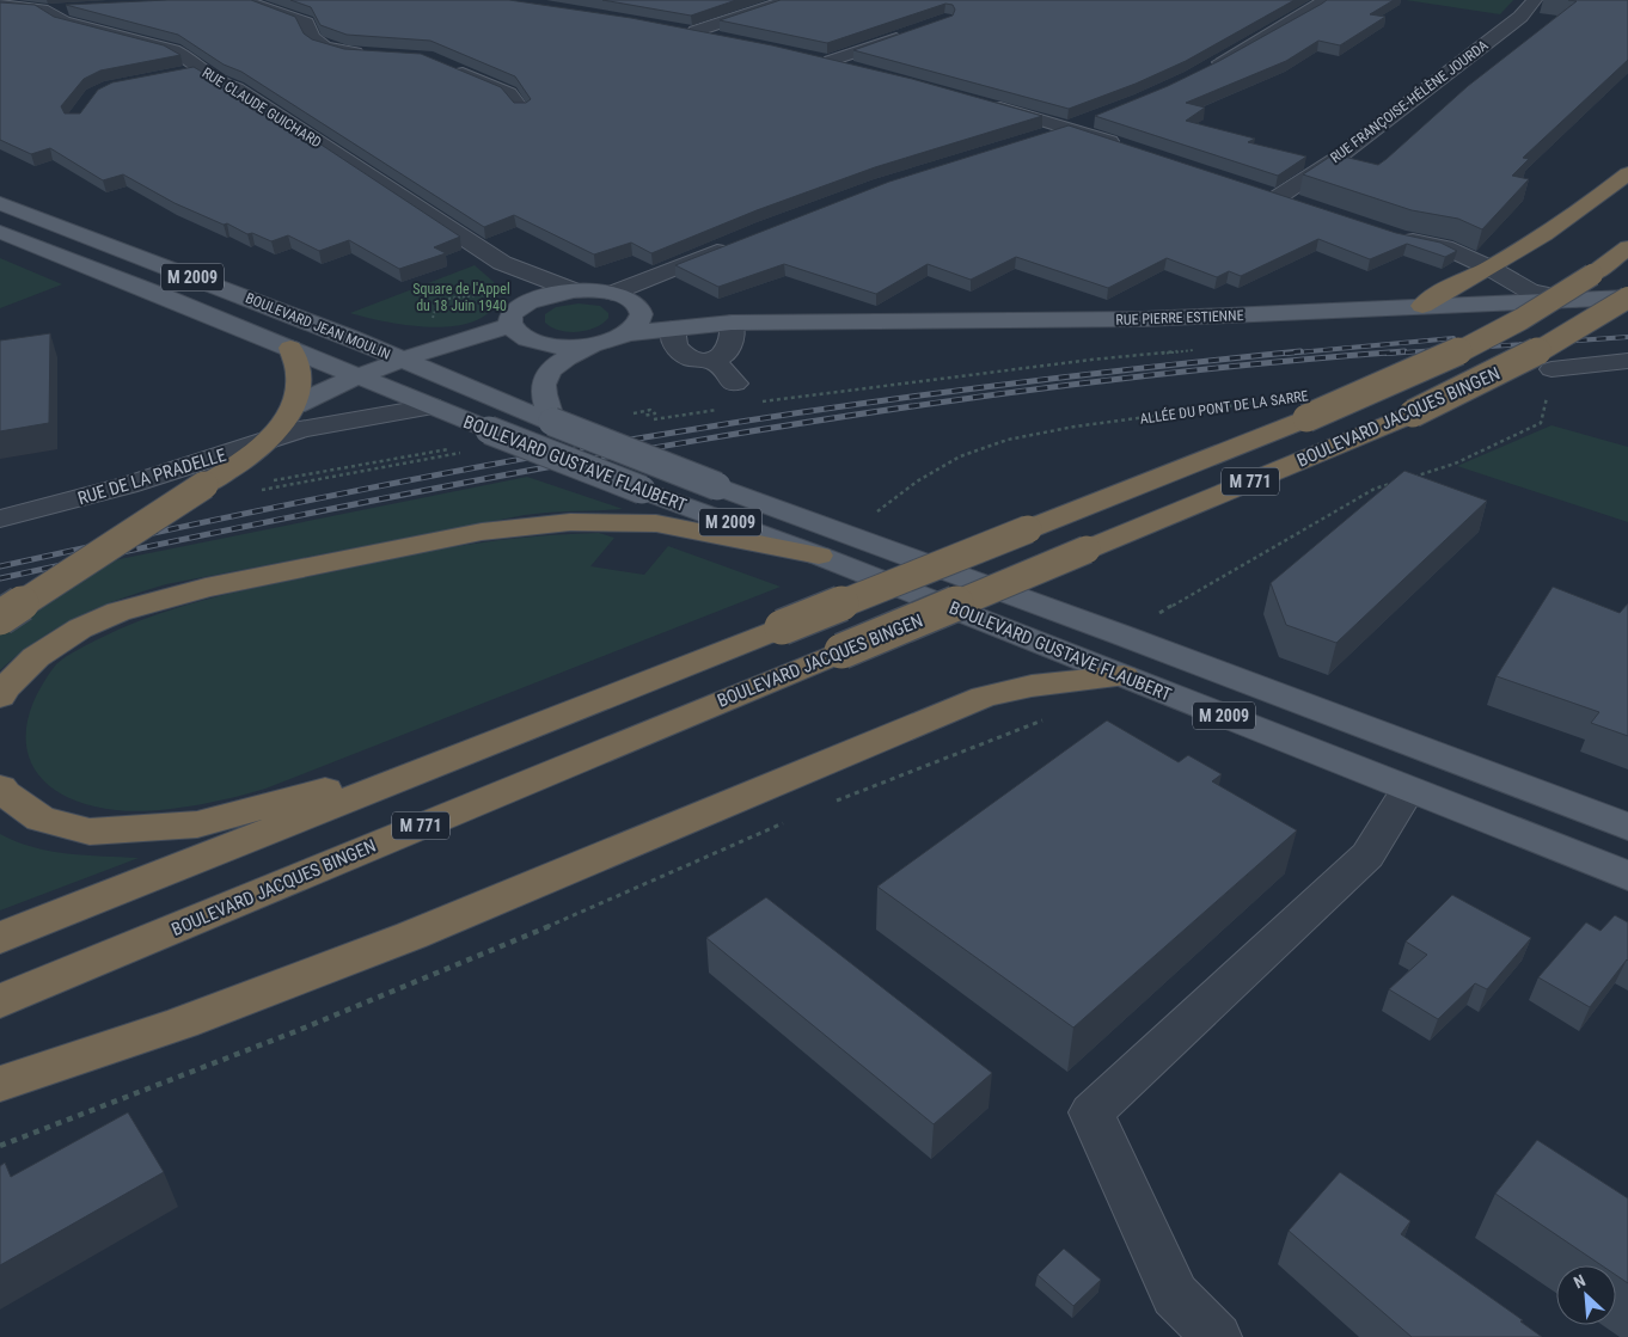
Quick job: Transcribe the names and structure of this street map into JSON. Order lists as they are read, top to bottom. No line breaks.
{"streets":{"highway":["BOULEVARD JACQUES BINGEN","M 771"],"main road":["M 2009","RUE PIERRE ESTIENNE","BOULEVARD JEAN MOULIN","BOULEVARD GUSTAVE FLAUBERT"],"street":["RUE FRANÇOISE-HÉLÈNE JOURDA","RUE CLAUDE GUICHARD","RUE DE LA PRADELLE"],"path":["ALLÉE DU PONT DE LA SARRE"]},"crossings":[["RUE PIERRE ESTIENNE","BOULEVARD JACQUES BINGEN"],["BOULEVARD JEAN MOULIN","BOULEVARD GUSTAVE FLAUBERT"],["ALLÉE DU PONT DE LA SARRE","BOULEVARD GUSTAVE FLAUBERT"]],"parks":["Square de l'Appel du 18 Juin 1940"],"north":"top left"}
